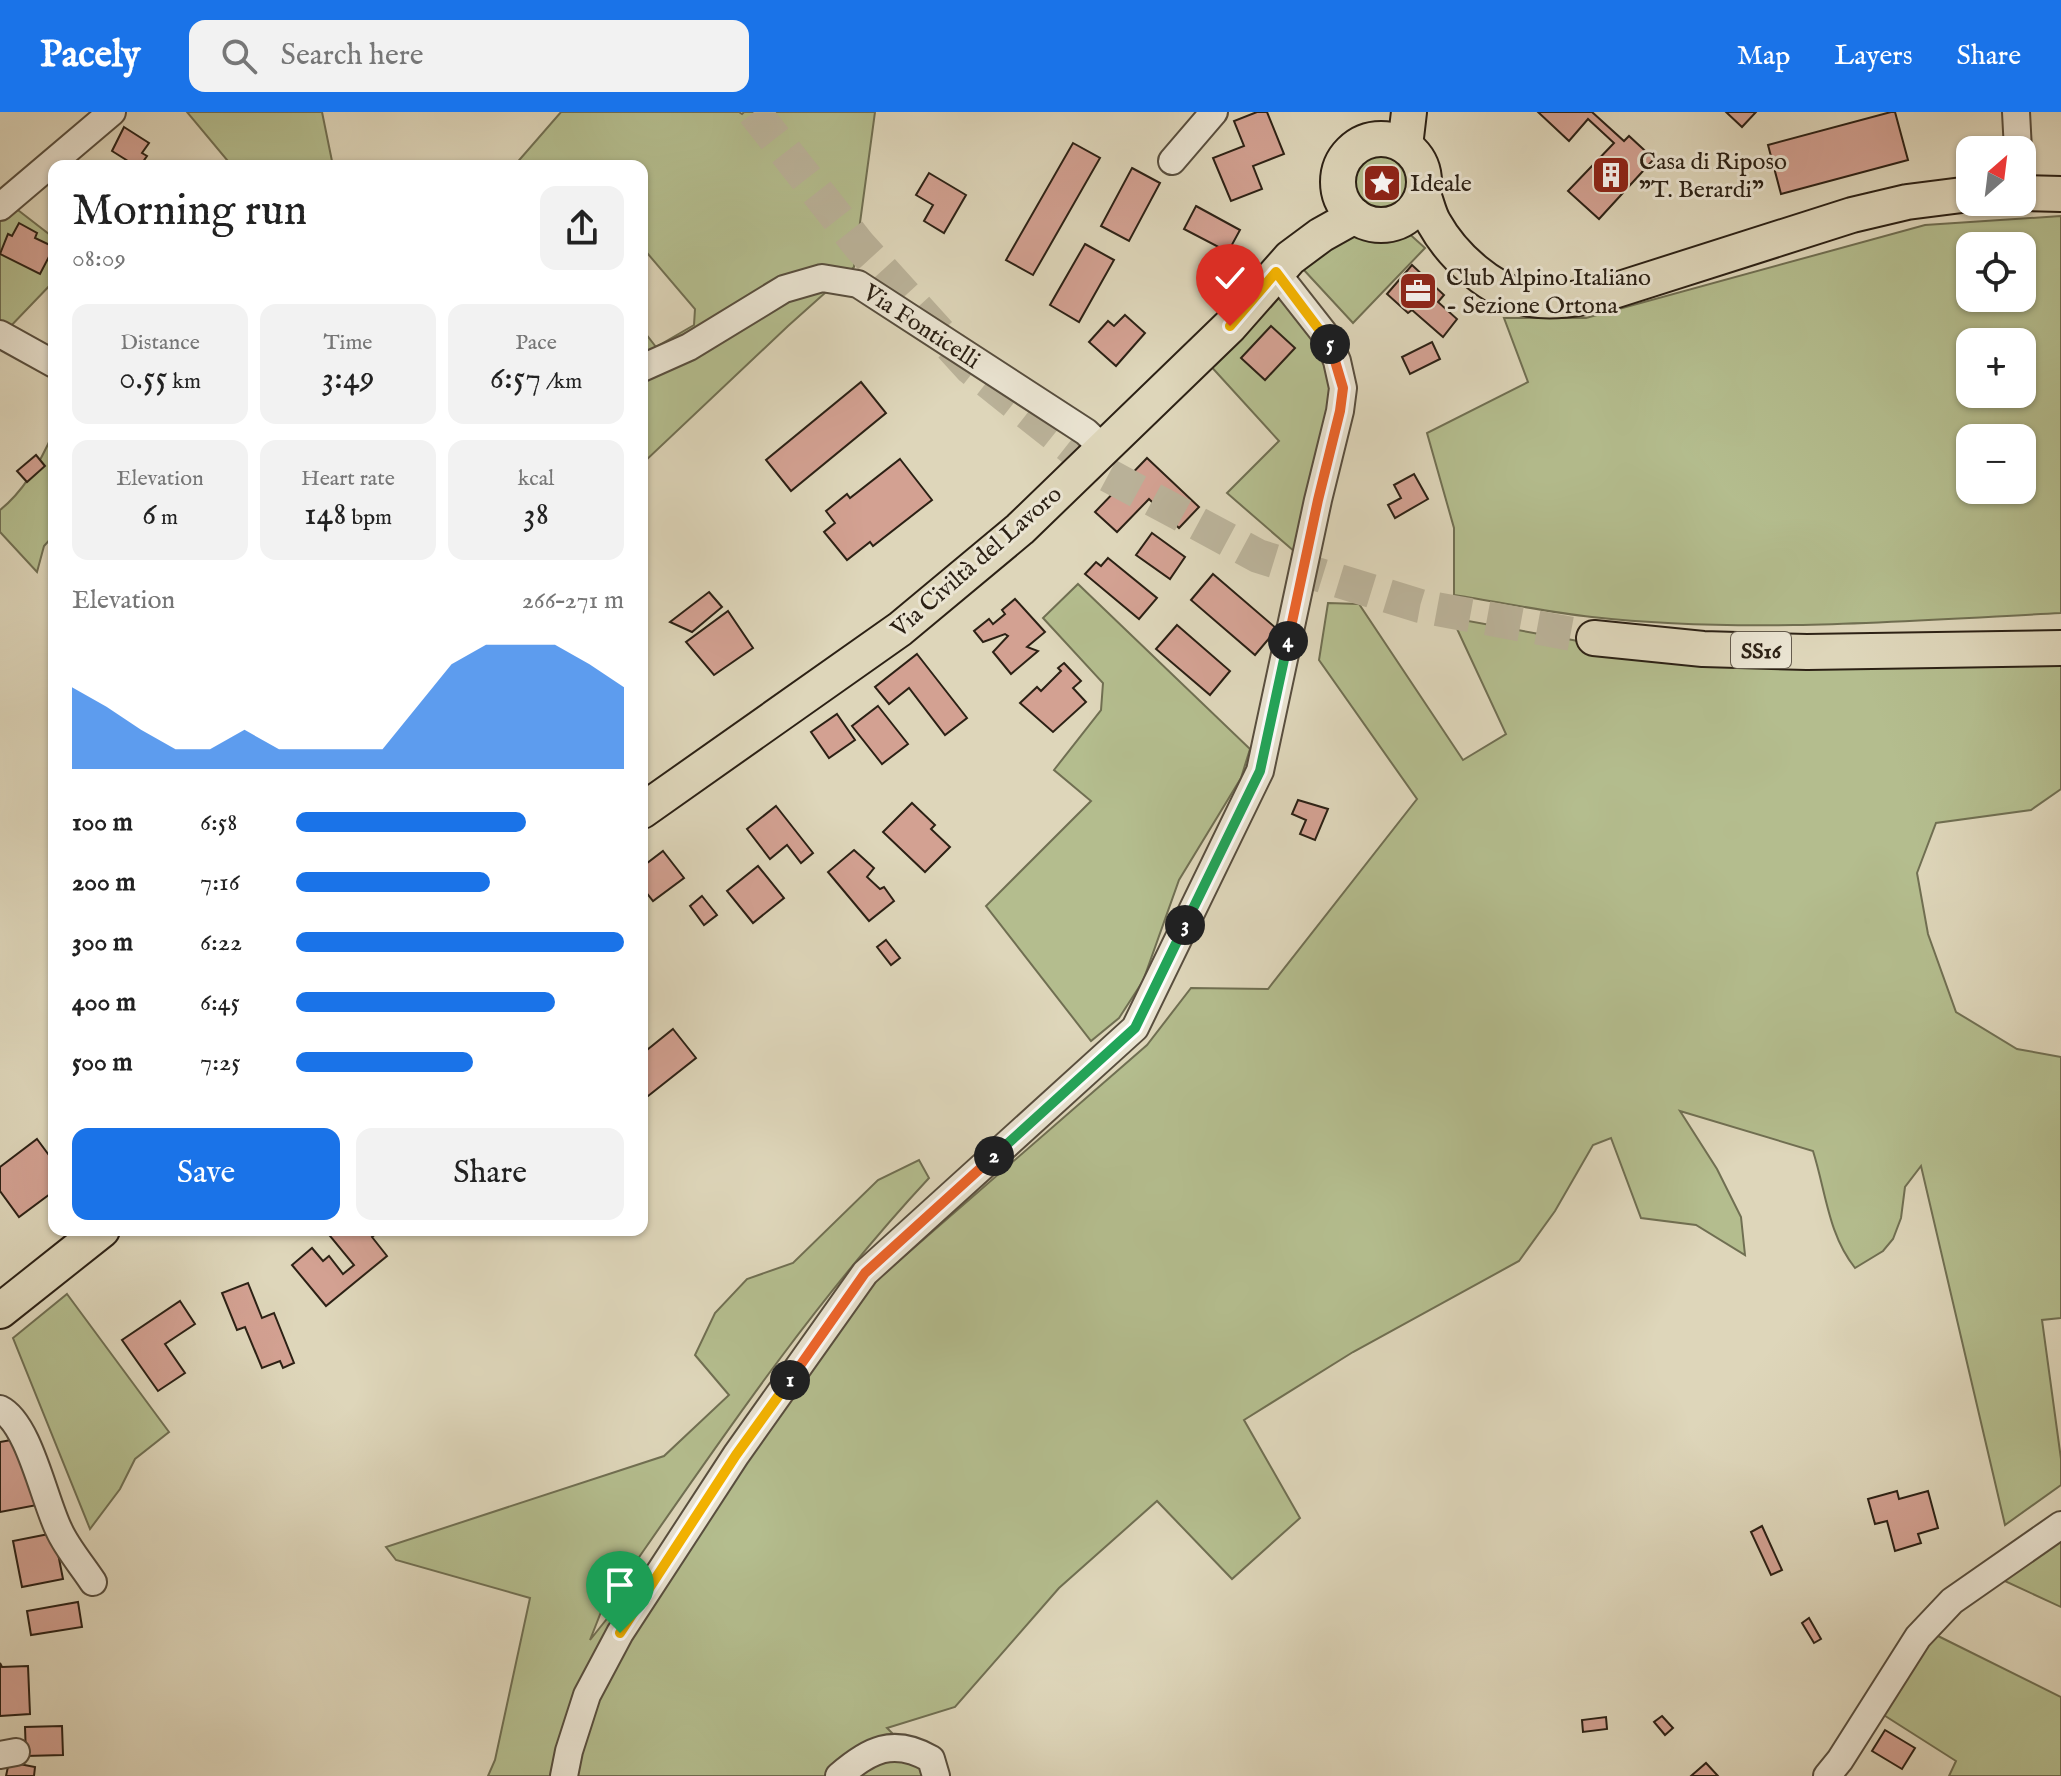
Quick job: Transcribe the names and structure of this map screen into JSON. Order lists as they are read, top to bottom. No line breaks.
{"streets":{"main road":["Via Civiltà del Lavoro","SS16"],"street":["Via Fonticelli"]},"crossings":[["Via Fonticelli","Via Civiltà del Lavoro"]],"places":{"building":["Casa di Riposo \"T. Berardi\""],"place":["Ideale"],"office":["Club Alpino Italiano - Sezione Ortona"]},"north":"top right","page":{"header":"Pacely","search":"Search here","nav":["Map","Layers","Share"],"map_buttons":["+","−"],"heading":["Morning run","08:09"],"stats":[["Distance","0.55 km"],["Time","3:49"],["Pace","6:57 /km"],["Elevation","6 m"],["Heart rate","148 bpm"],["kcal","38"]],"pins":["5","4","3","2","1"],"chart":["Elevation","266–271 m"],"list":[{"name":"100 m","note":"6:58"},{"name":"200 m","note":"7:16"},{"name":"300 m","note":"6:22"},{"name":"400 m","note":"6:45"},{"name":"500 m","note":"7:25"}],"buttons":["Save","Share"]}}
